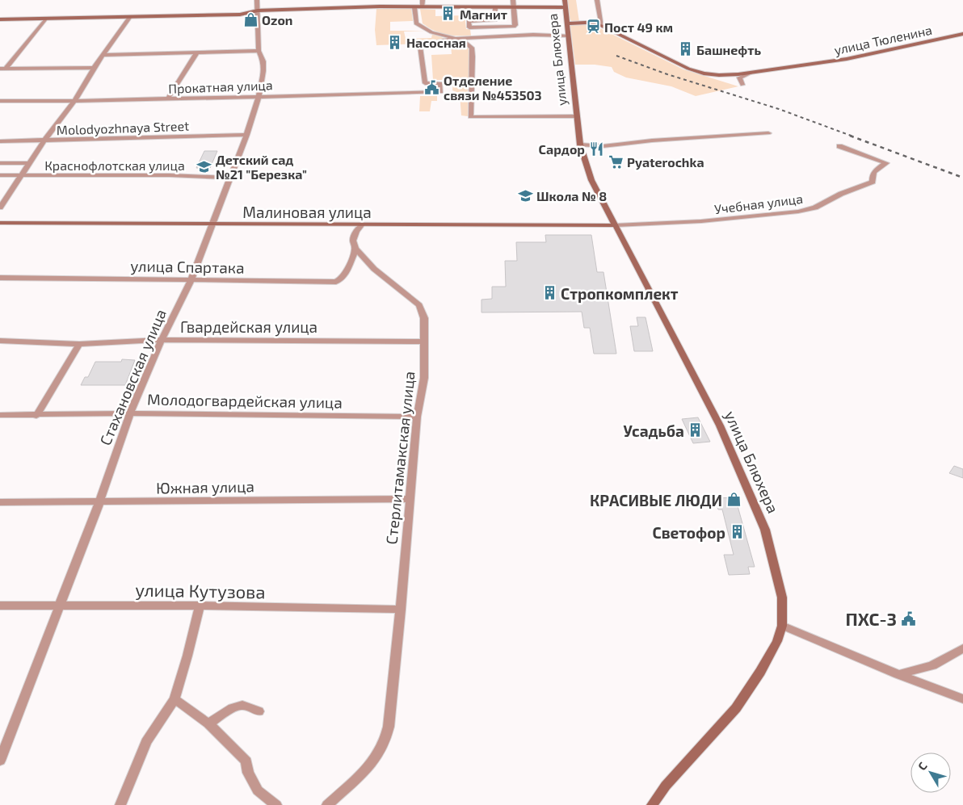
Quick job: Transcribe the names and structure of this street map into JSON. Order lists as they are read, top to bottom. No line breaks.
{"streets":{"main road":["улица Тюленина","улица Блюхера","Малиновая улица"],"street":["Прокатная улица","Molodyozhnaya Street","Краснофлотская улица","Учебная улица","улица Спартака","Гвардейская улица","Стахановская улица","Молодогвардейская улица","Стерлитамакская улица","Южная улица","улица Кутузова"]},"crossings":[["улица Тюленина","улица Блюхера"],["улица Блюхера","Прокатная улица"],["улица Блюхера","Учебная улица"],["улица Блюхера","Малиновая улица"],["Прокатная улица","Стахановская улица"],["Molodyozhnaya Street","Стахановская улица"],["Краснофлотская улица","Стахановская улица"],["Учебная улица","Малиновая улица"],["Малиновая улица","Стахановская улица"],["улица Спартака","Стахановская улица"],["улица Спартака","Стерлитамакская улица"],["Гвардейская улица","Стахановская улица"],["Гвардейская улица","Стерлитамакская улица"],["Стахановская улица","Молодогвардейская улица"],["Стахановская улица","Южная улица"],["Стахановская улица","улица Кутузова"],["Молодогвардейская улица","Стерлитамакская улица"],["Стерлитамакская улица","Южная улица"],["Стерлитамакская улица","улица Кутузова"]],"places":{"building":["Магнит","Насосная","Башнефть","Стропкомплект","Усадьба","Светофор"],"shop":["Ozon","КРАСИВЫЕ ЛЮДИ"],"station":["Пост 49 км"],"public building":["Отделение связи №453503","ПХС-3"],"restaurant":["Сардор"],"supermarket":["Pyaterochka"],"school or university":["Детский сад №21 \"Березка\"","Школа № 8"]},"north":"top left"}
